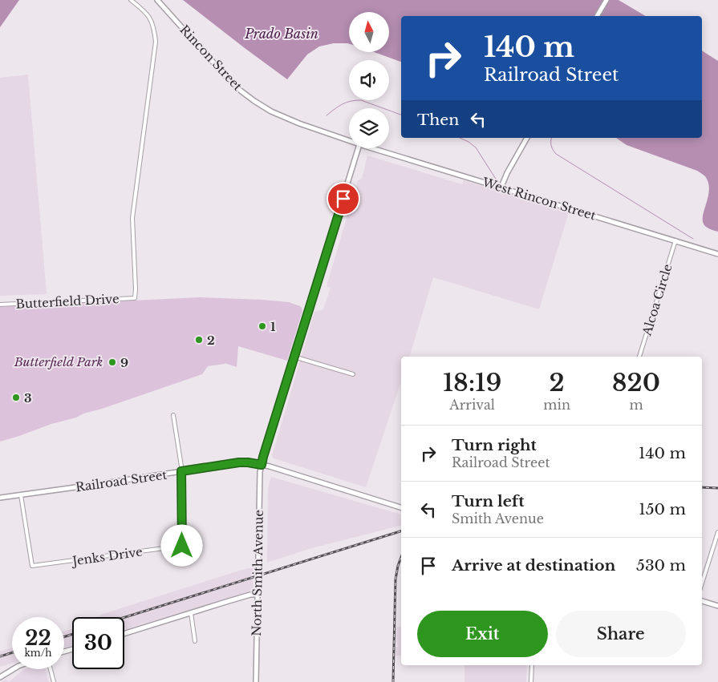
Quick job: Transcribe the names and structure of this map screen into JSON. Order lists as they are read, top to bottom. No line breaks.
{"streets":{"main road":["Rincon Street","West Rincon Street","Railroad Street","North Smith Avenue"],"street":["Alcoa Circle","Butterfield Drive","Jenks Drive"]},"crossings":[["West Rincon Street","Alcoa Circle"],["Railroad Street","Jenks Drive"],["Railroad Street","North Smith Avenue"]],"water":["Prado Basin"],"parks":["Butterfield Park"],"places":["1","2","9","3"],"north":"top","page":{"turn":["140 m","Railroad Street"],"then":"Then","eta":["18:19","Arrival","2","min","820","m"],"list":[{"name":"Turn right","note":"Railroad Street","value":"140 m"},{"name":"Turn left","note":"Smith Avenue","value":"150 m"},{"name":"Arrive at destination","value":"530 m"}],"buttons":["Exit","Share"],"speed":"22 km/h","limit":"30"}}
